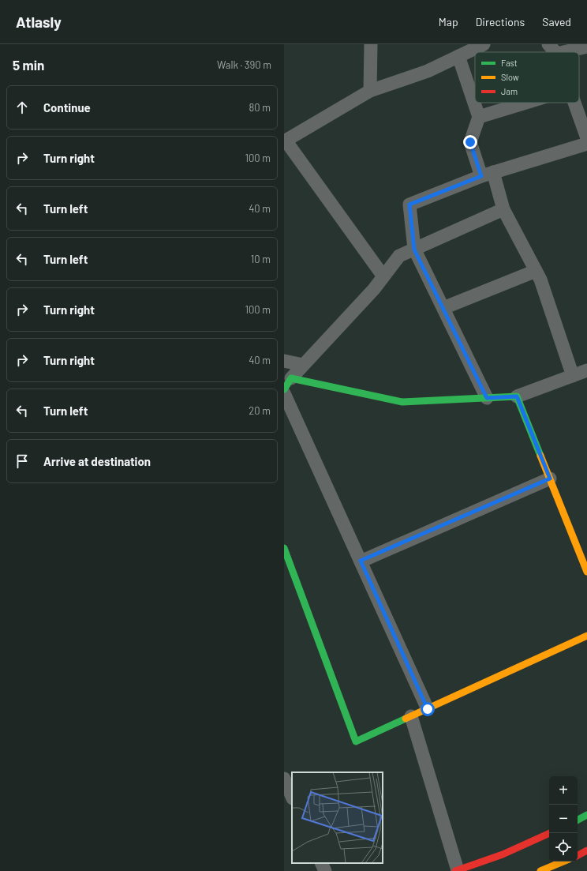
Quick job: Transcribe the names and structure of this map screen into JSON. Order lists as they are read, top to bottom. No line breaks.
{"legend":["Fast","Slow","Jam"],"page":{"header":"Atlasly","nav":["Map","Directions","Saved"],"heading":["5 min","Walk · 390 m"],"list":[["Continue","80 m"],["Turn right","100 m"],["Turn left","40 m"],["Turn left","10 m"],["Turn right","100 m"],["Turn right","40 m"],["Turn left","20 m"],"Arrive at destination"],"map_buttons":["+","−"]}}
